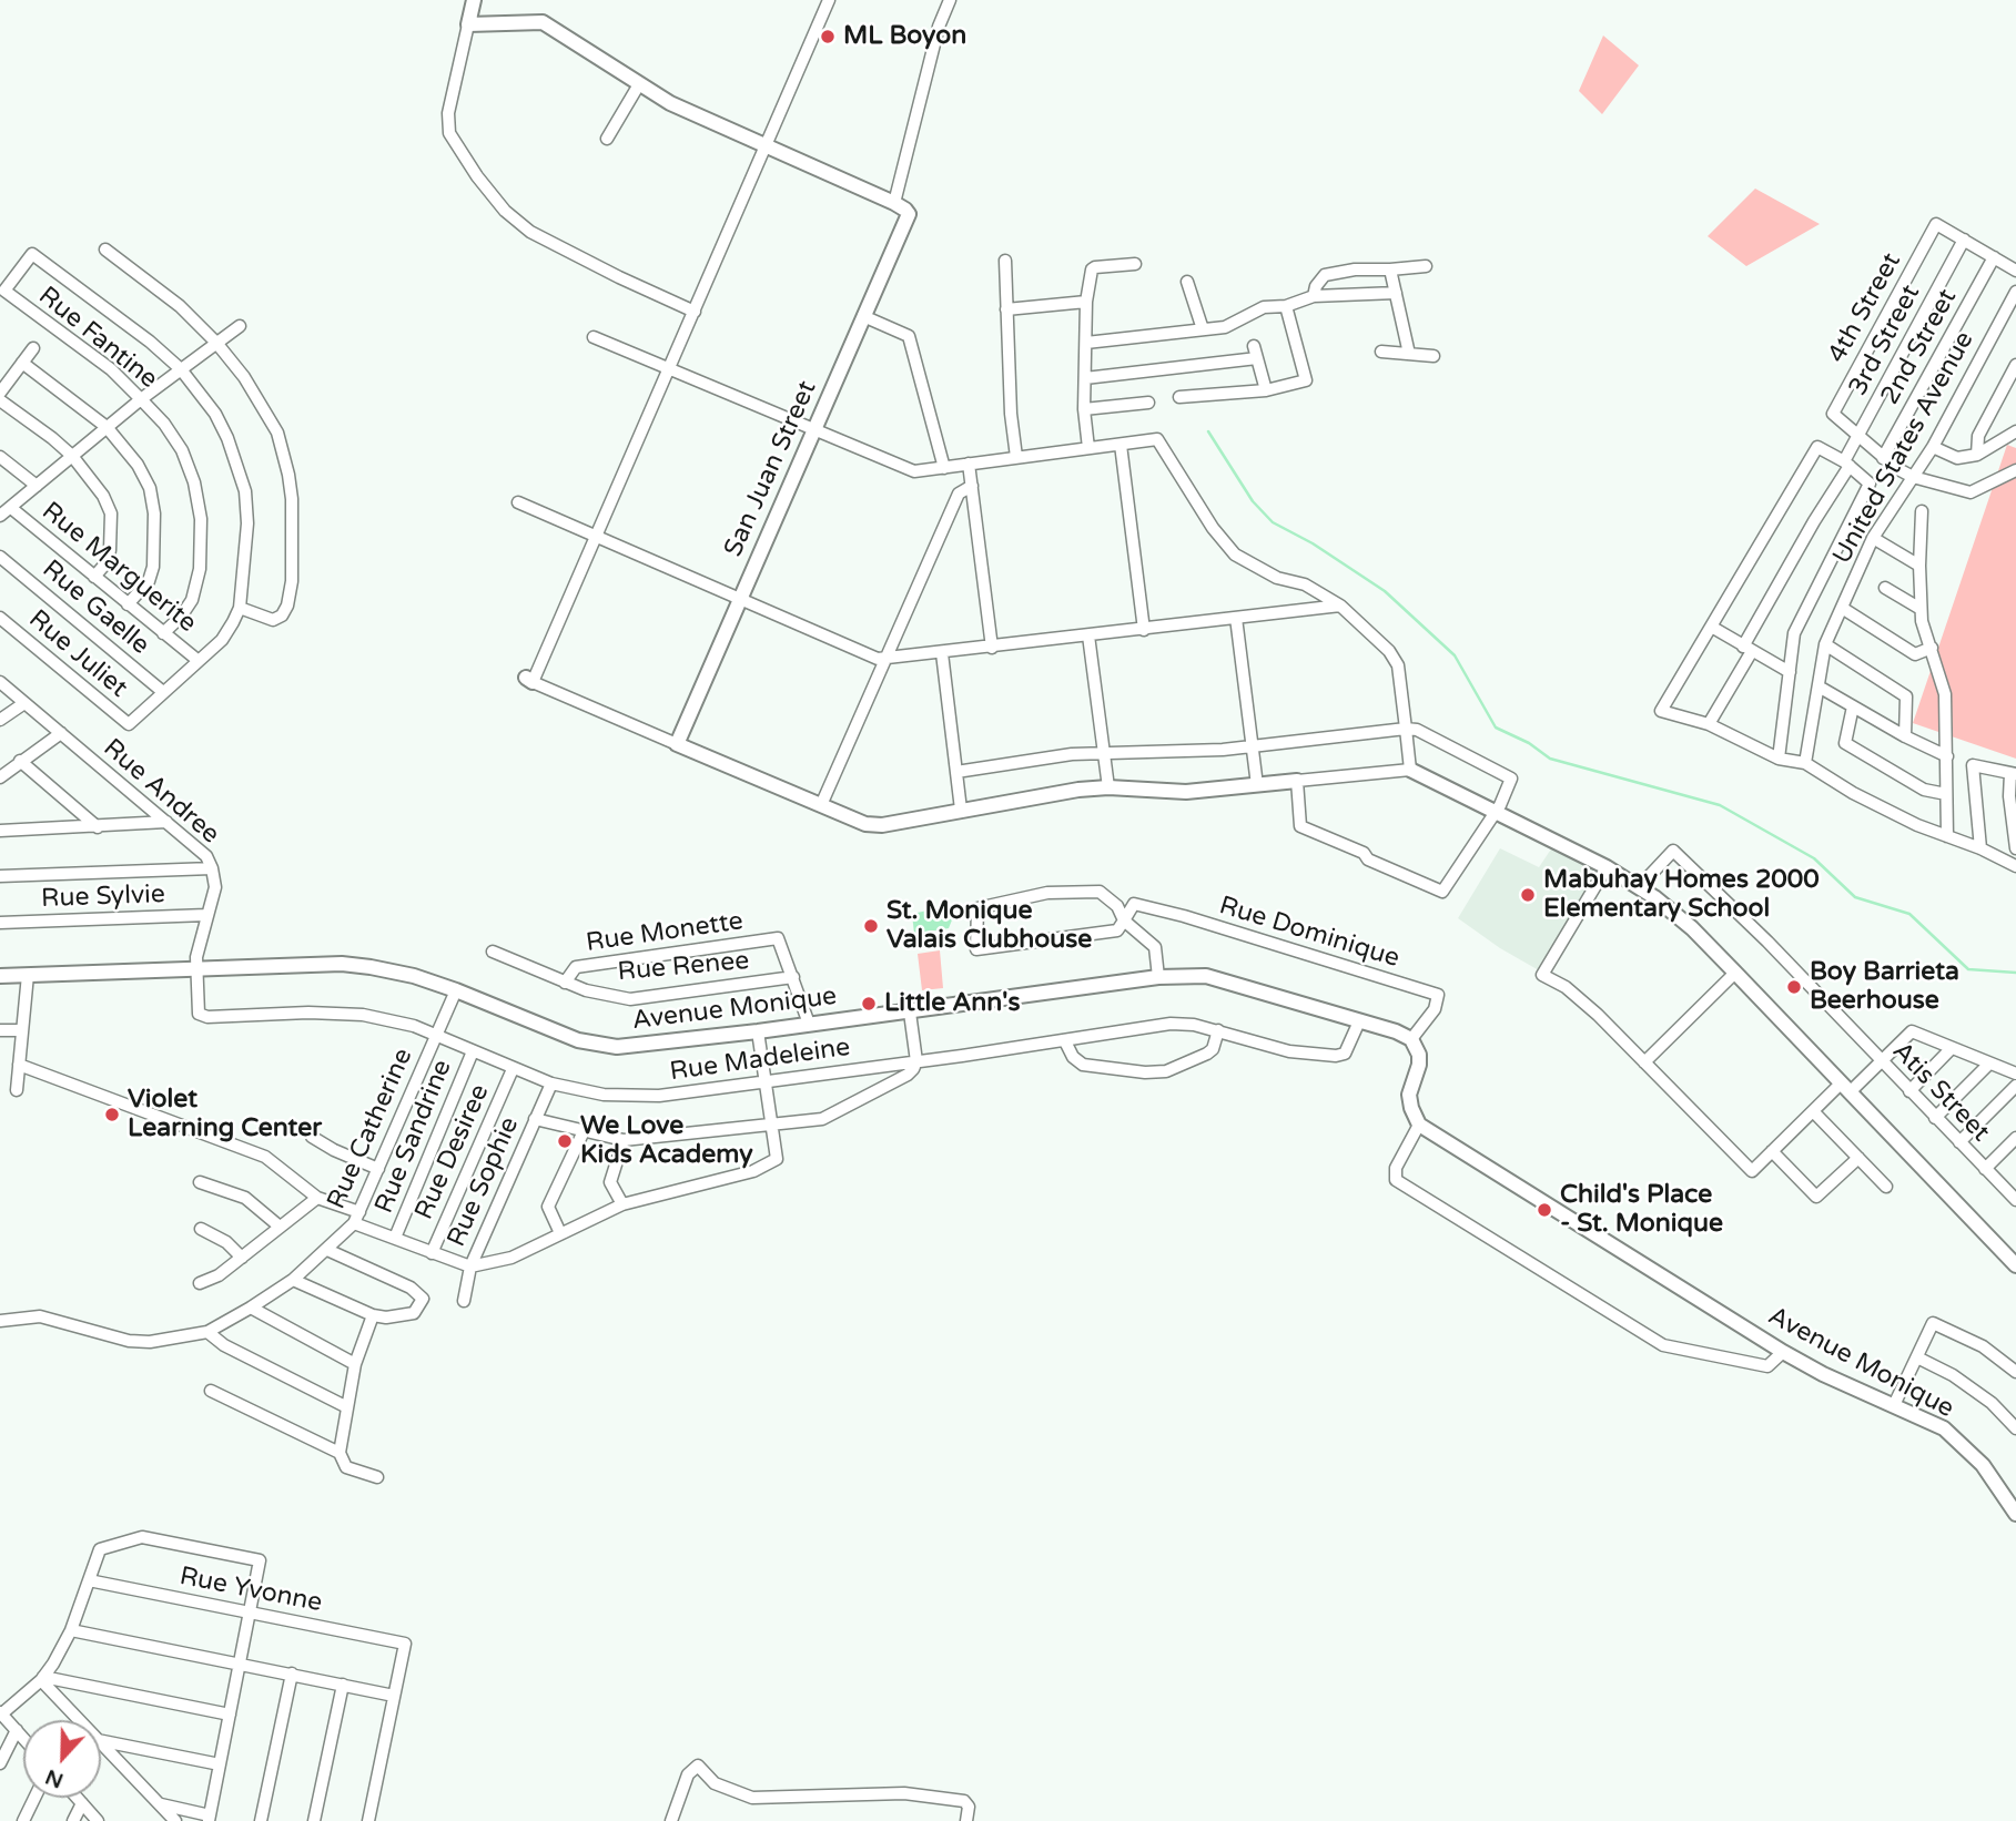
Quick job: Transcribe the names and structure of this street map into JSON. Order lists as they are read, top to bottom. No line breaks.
{"streets":{"street":["4th Street","Rue Fantine","3rd Street","2nd Street","United States Avenue","San Juan Street","Rue Marguerite","Rue Gaelle","Rue Juliet","Rue Andree","Rue Sylvie","Rue Monette","Rue Dominique","Rue Renee","Avenue Monique","Rue Madeleine","Atis Street","Rue Catherine","Rue Sandrine","Rue Desiree","Rue Sophie","Rue Yvonne"]},"crossings":[["4th Street","3rd Street"],["Rue Fantine","Rue Marguerite"],["Rue Gaelle","Rue Juliet"],["Rue Andree","Rue Sylvie"],["Rue Andree","Avenue Monique"],["Rue Andree","Rue Madeleine"],["Rue Monette","Rue Renee"],["Rue Dominique","Avenue Monique"],["Avenue Monique","Rue Madeleine"],["Avenue Monique","Rue Catherine"],["Rue Madeleine","Rue Catherine"],["Rue Madeleine","Rue Sandrine"],["Rue Madeleine","Rue Desiree"],["Rue Madeleine","Rue Sophie"]],"places":["ML Boyon","Mabuhay Homes 2000 Elementary School","St. Monique Valais Clubhouse","Boy Barrieta Beerhouse","Little Ann's","Violet Learning Center","We Love Kids Academy","Child's Place - St. Monique"],"north":"bottom"}
